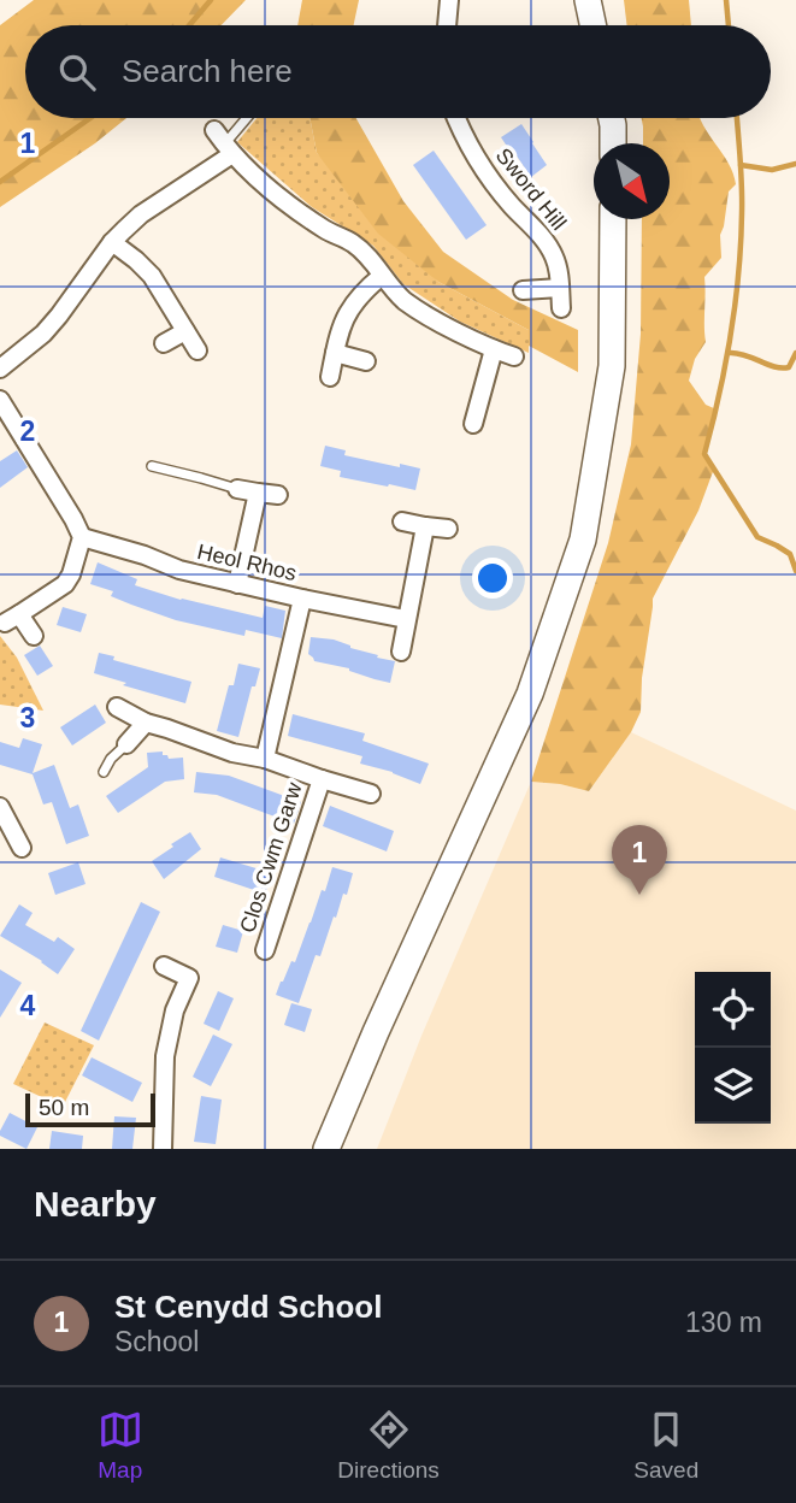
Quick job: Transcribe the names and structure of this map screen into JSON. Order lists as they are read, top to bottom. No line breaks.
{"streets":{"street":["Sword Hill","Heol Rhos","Clos Cwm Garw"]},"crossings":[["Heol Rhos","Clos Cwm Garw"]],"scale_bar":"50 m","north":"bottom right","page":{"search":"Search here","pins":"1","scale":"50 m","heading":"Nearby","list":[{"mark":"1","name":"St Cenydd School","note":"School","value":"130 m"}],"nav":["Map","Directions","Saved"]},"grid":{"rows":["1","2","3","4"]}}
